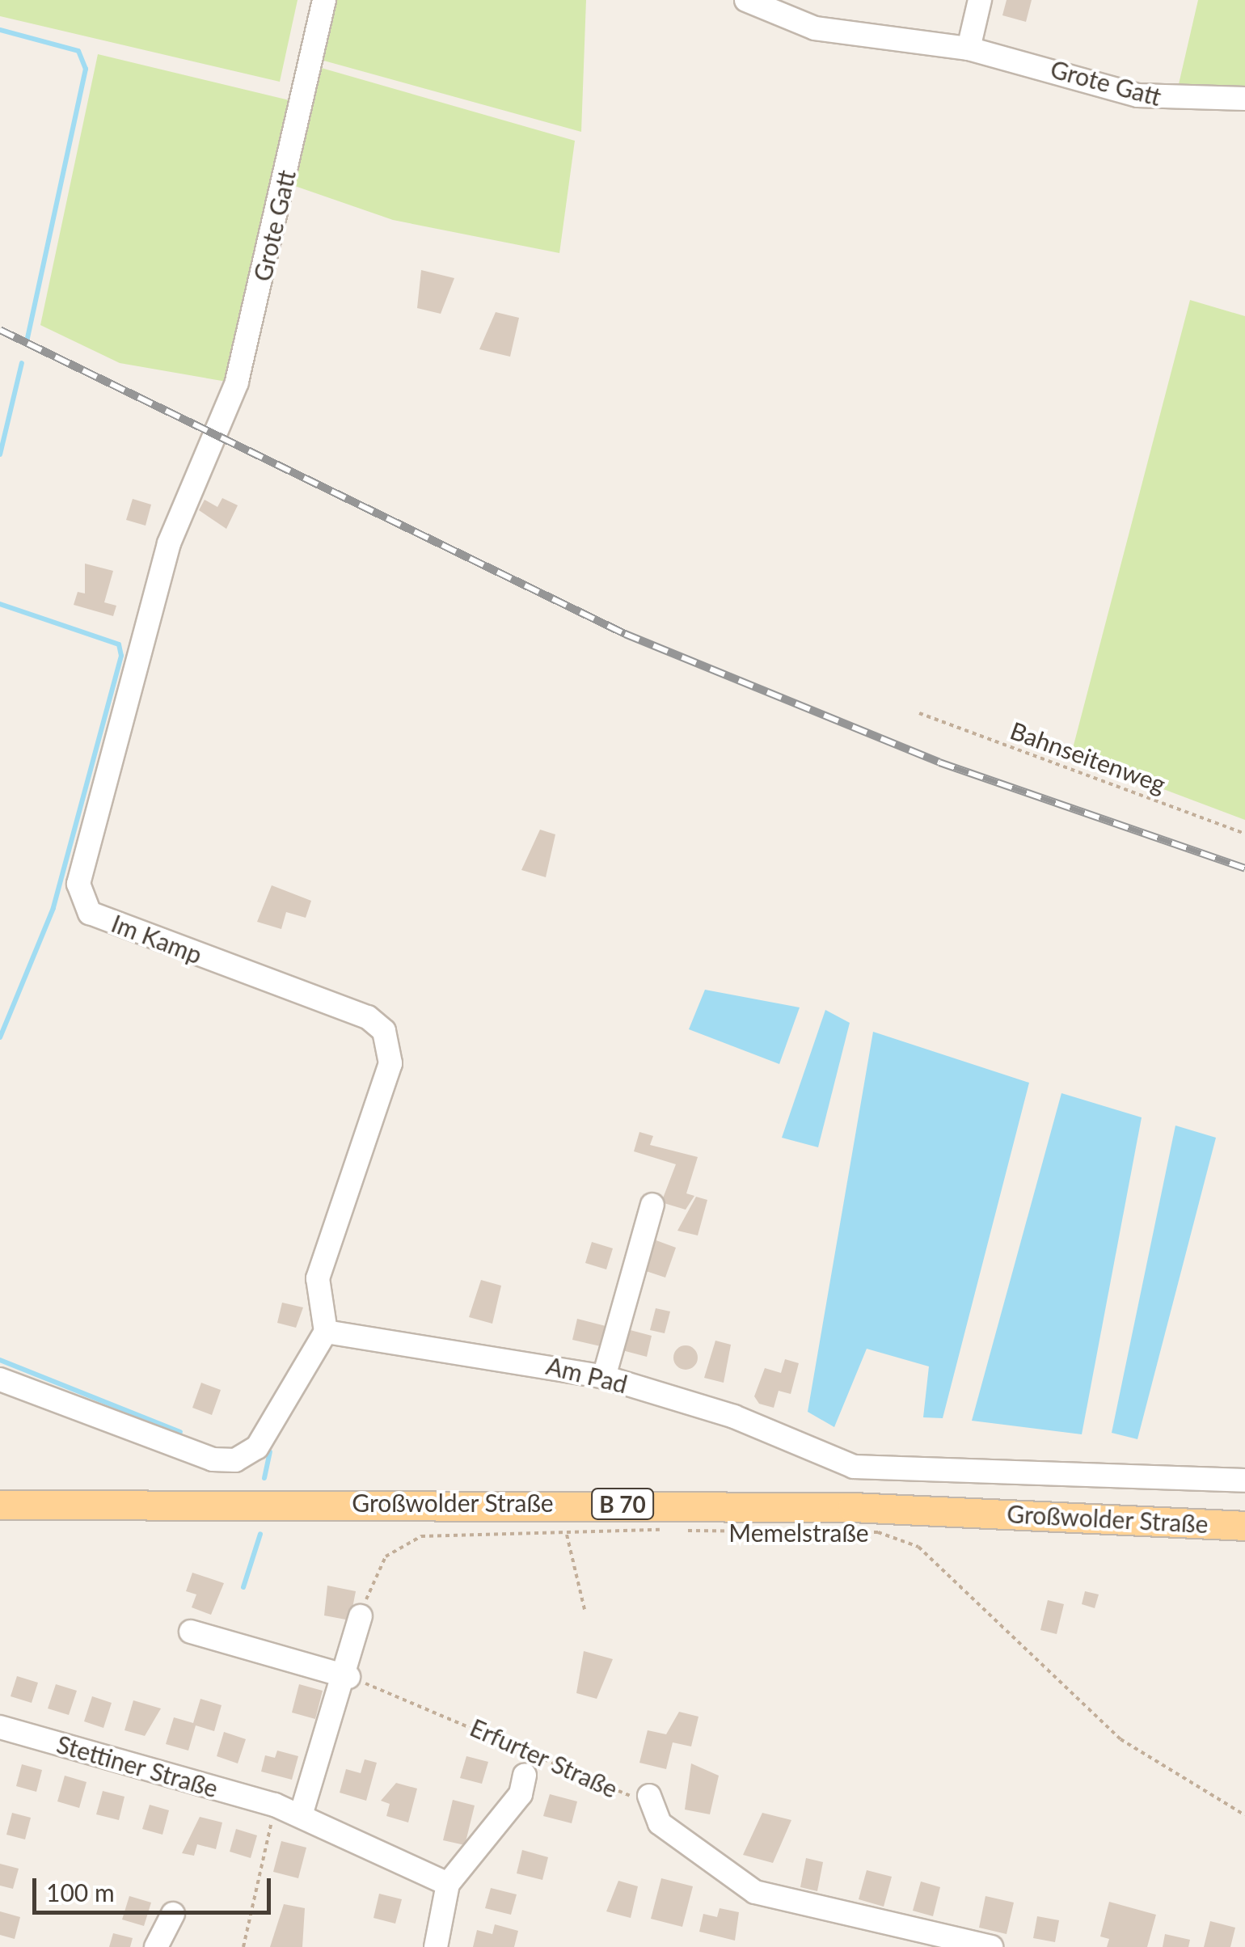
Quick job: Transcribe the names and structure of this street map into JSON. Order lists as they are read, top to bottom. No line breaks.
{"streets":{"main road":["Großwolder Straße","B 70"],"street":["Grote Gatt","Im Kamp","Am Pad","Erfurter Straße","Stettiner Straße"],"path":["Bahnseitenweg","Memelstraße"]},"crossings":[["Grote Gatt","Im Kamp"],["Im Kamp","Am Pad"]],"scale_bar":"100 m"}
